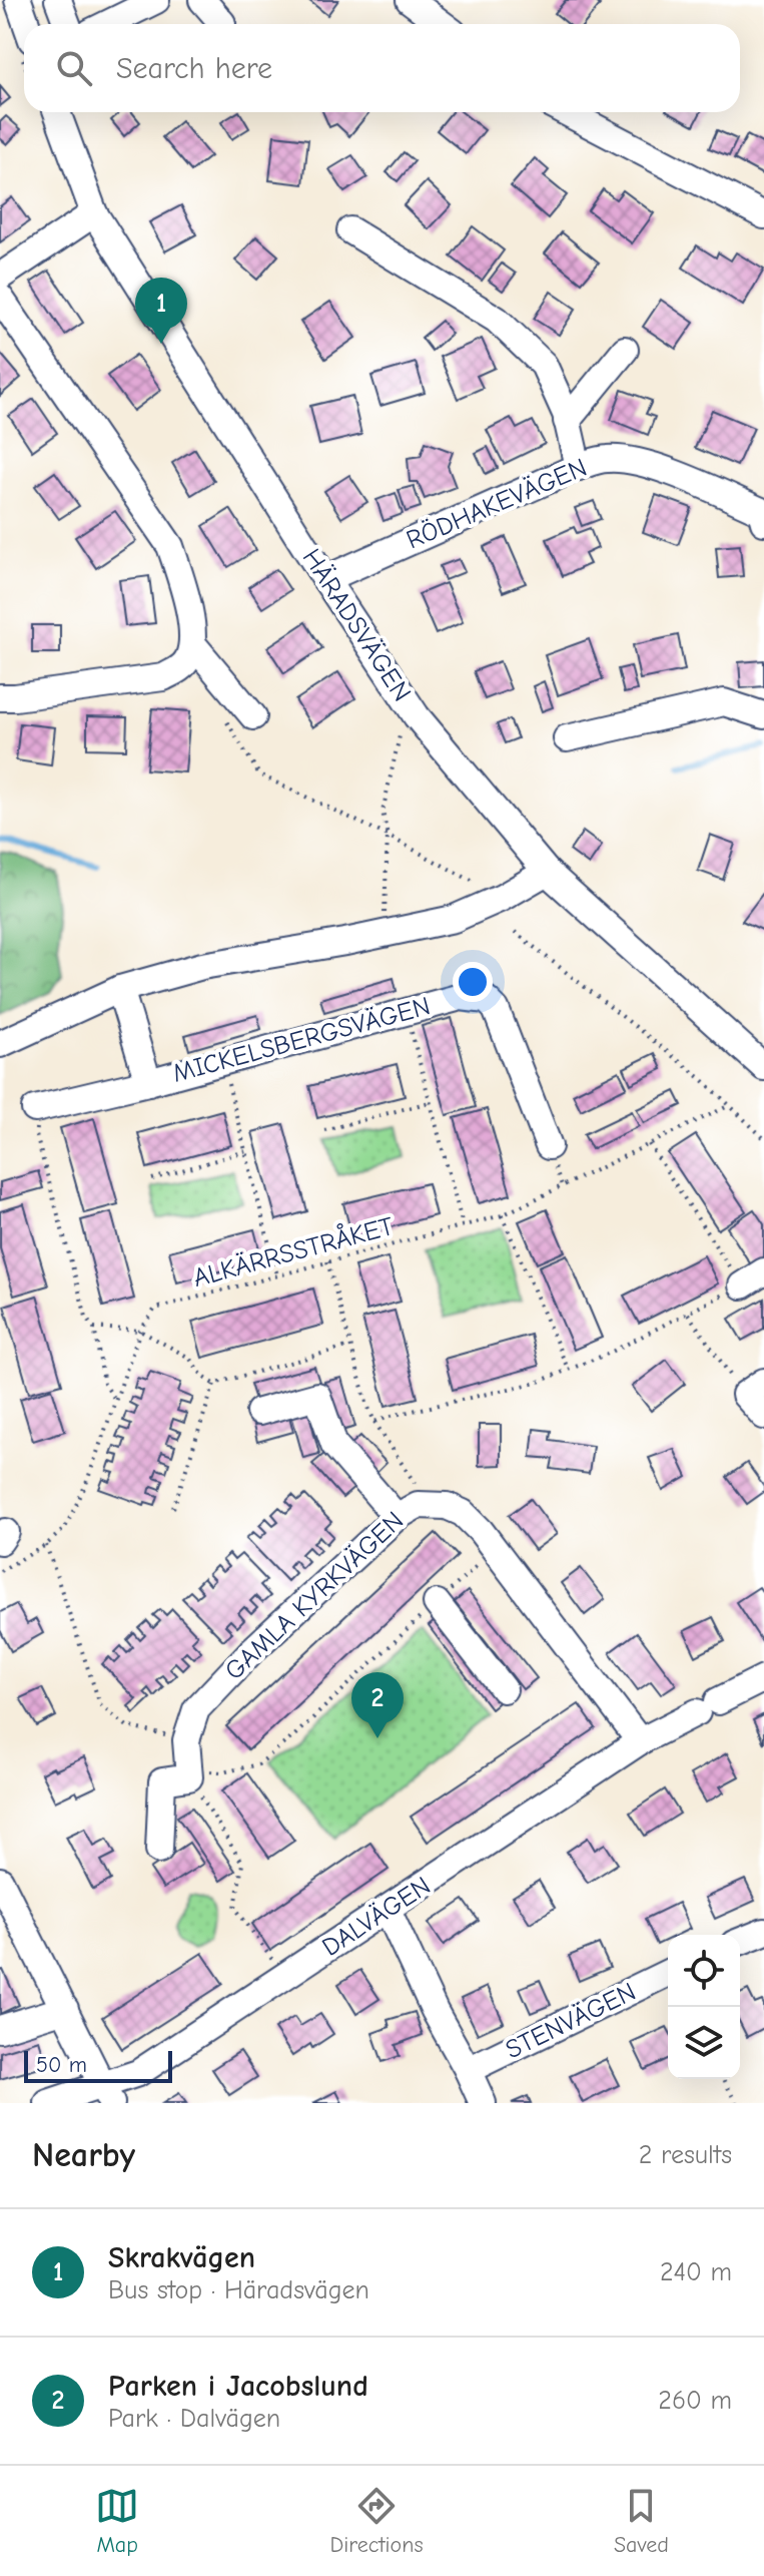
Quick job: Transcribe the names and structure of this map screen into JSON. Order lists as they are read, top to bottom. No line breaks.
{"streets":{"street":["RÖDHAKEVÄGEN","HÄRADSVÄGEN","MICKELSBERGSVÄGEN","GAMLA KYRKVÄGEN","DALVÄGEN","STENVÄGEN"],"path":["ALKÄRRSSTRÅKET"]},"crossings":[["RÖDHAKEVÄGEN","HÄRADSVÄGEN"],["GAMLA KYRKVÄGEN","DALVÄGEN"]],"scale_bar":"50 m","page":{"search":"Search here","pins":["1","2"],"scale":"50 m","heading":["Nearby","2 results"],"list":[{"mark":"1","name":"Skrakvägen","note":"Bus stop · Häradsvägen","value":"240 m"},{"mark":"2","name":"Parken i Jacobslund","note":"Park · Dalvägen","value":"260 m"}],"nav":["Map","Directions","Saved"]}}
